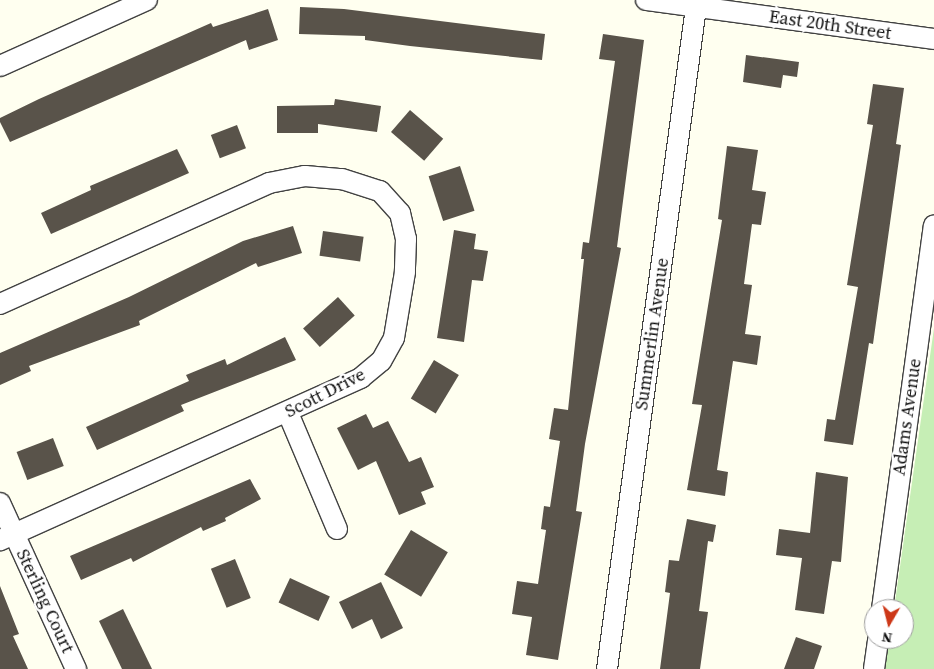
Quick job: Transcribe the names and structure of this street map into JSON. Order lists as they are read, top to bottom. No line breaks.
{"streets":{"street":["East 20th Street","Summerlin Avenue","Scott Drive","Adams Avenue","Sterling Court"]},"crossings":[["East 20th Street","Summerlin Avenue"],["Scott Drive","Sterling Court"]],"north":"bottom"}
